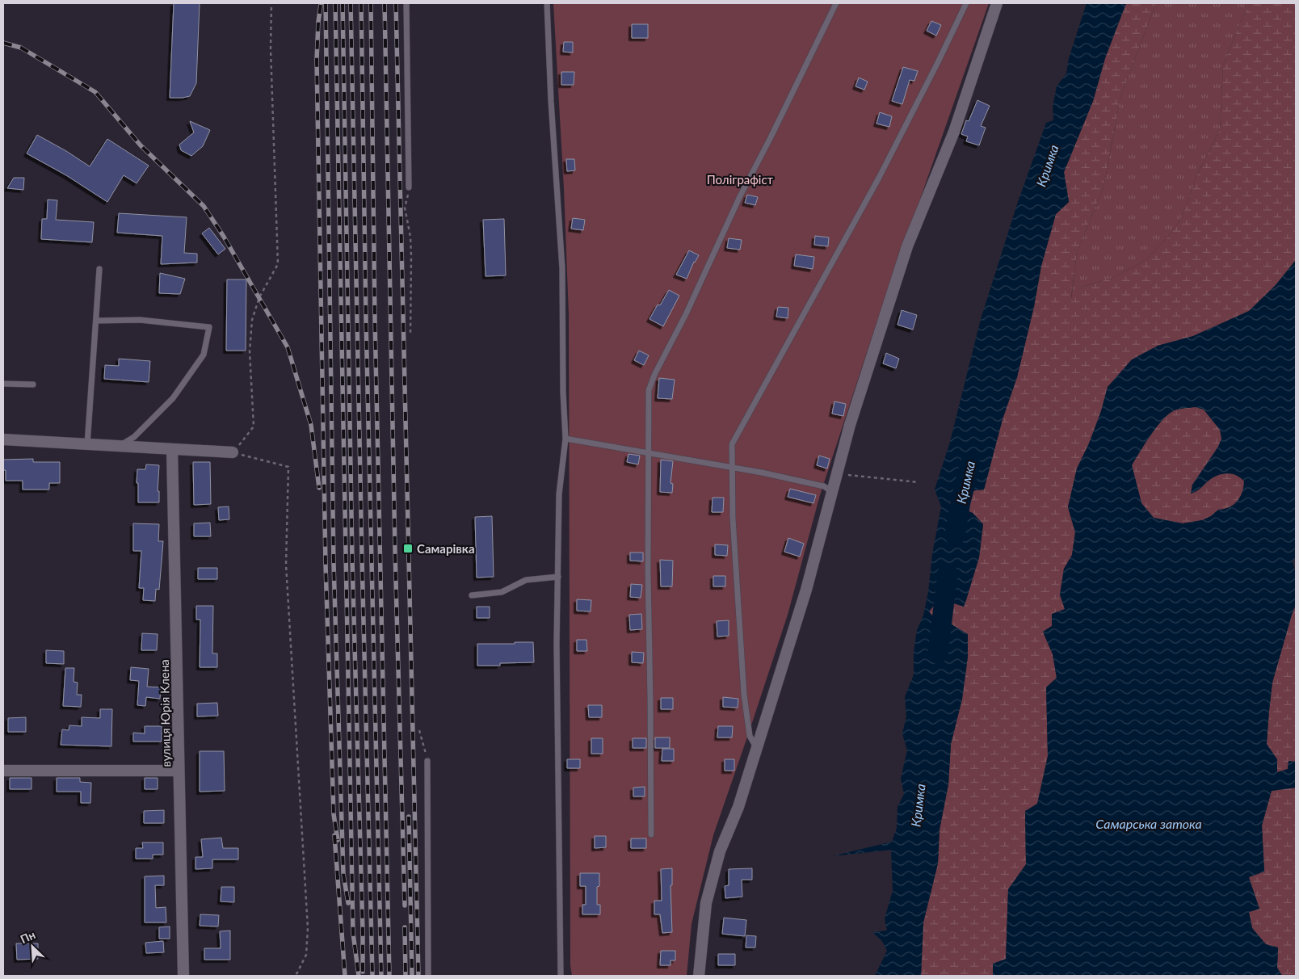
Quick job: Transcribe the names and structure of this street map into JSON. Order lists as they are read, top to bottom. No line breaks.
{"streets":{"street":["вулиця Юрія Клена"]},"water":["Кримка","Самарська затока"],"parks":["Поліграфіст"],"places":{"transit":["Самарівка"]},"north":"top left"}
